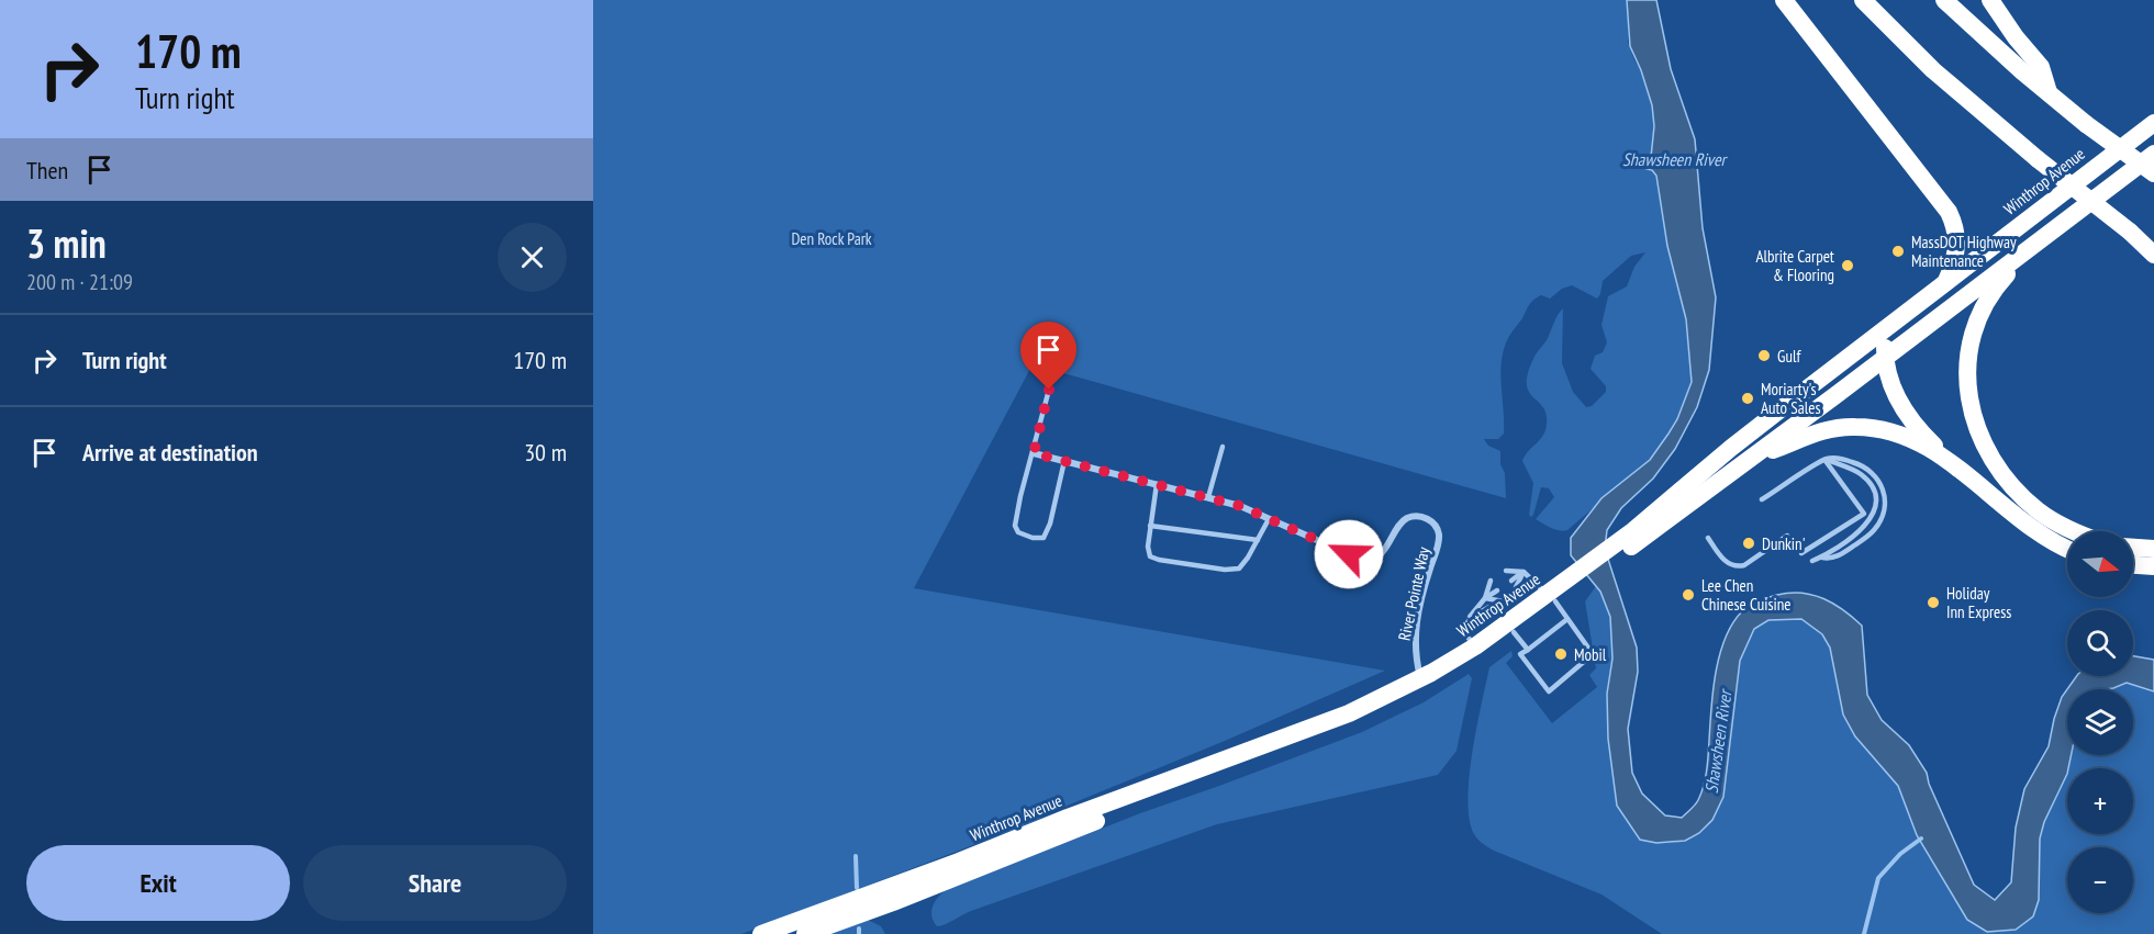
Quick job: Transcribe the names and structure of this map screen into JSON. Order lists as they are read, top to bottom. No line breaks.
{"streets":{"highway":["Winthrop Avenue"],"street":["River Pointe Way"]},"crossings":[["Winthrop Avenue","River Pointe Way"]],"water":["Shawsheen River"],"parks":["Den Rock Park"],"places":["MassDOT Highway Maintenance","Albrite Carpet & Flooring","Gulf","Moriarty's Auto Sales","Dunkin'","Lee Chen Chinese Cuisine","Holiday Inn Express","Mobil"],"north":"right","page":{"turn":["170 m","Turn right"],"then":"Then","heading":["3 min","200 m · 21:09"],"list":[{"name":"Turn right","value":"170 m"},{"name":"Arrive at destination","value":"30 m"}],"map_buttons":["+","−"],"buttons":["Exit","Share"]}}
